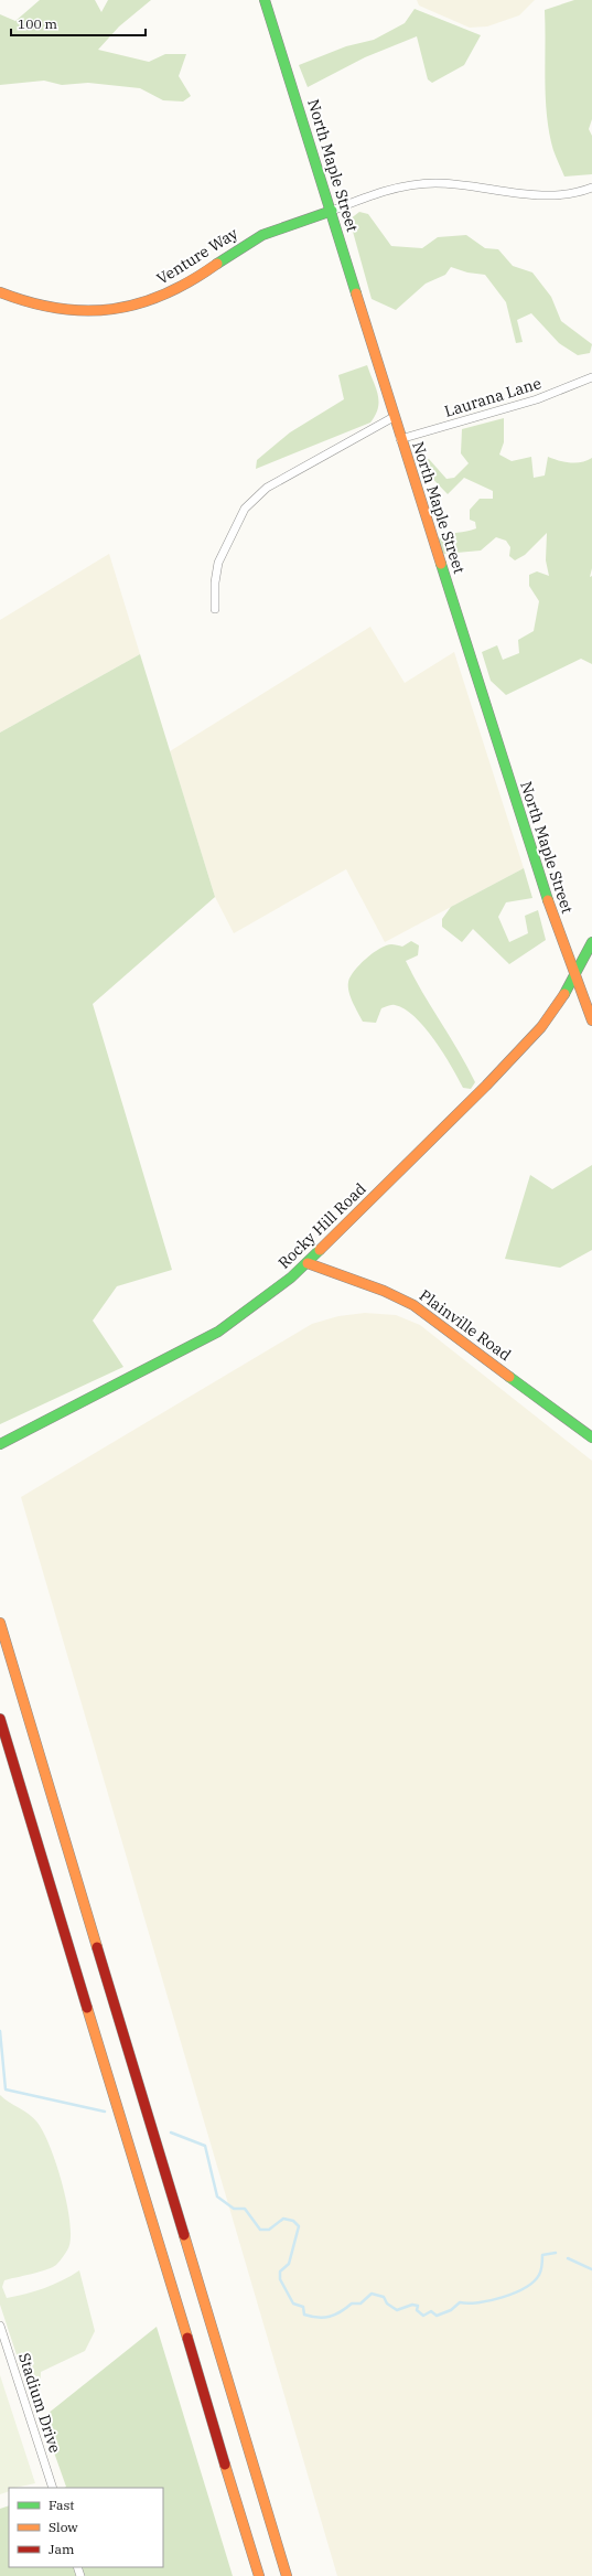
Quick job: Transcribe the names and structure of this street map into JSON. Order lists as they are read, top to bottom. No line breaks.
{"streets":{"main road":["North Maple Street","Venture Way","Rocky Hill Road","Plainville Road"],"street":["Laurana Lane","Stadium Drive"]},"crossings":[["North Maple Street","Venture Way"],["North Maple Street","Laurana Lane"],["North Maple Street","Rocky Hill Road"],["Rocky Hill Road","Plainville Road"]],"legend":["Fast","Slow","Jam"],"scale_bar":"100 m"}
